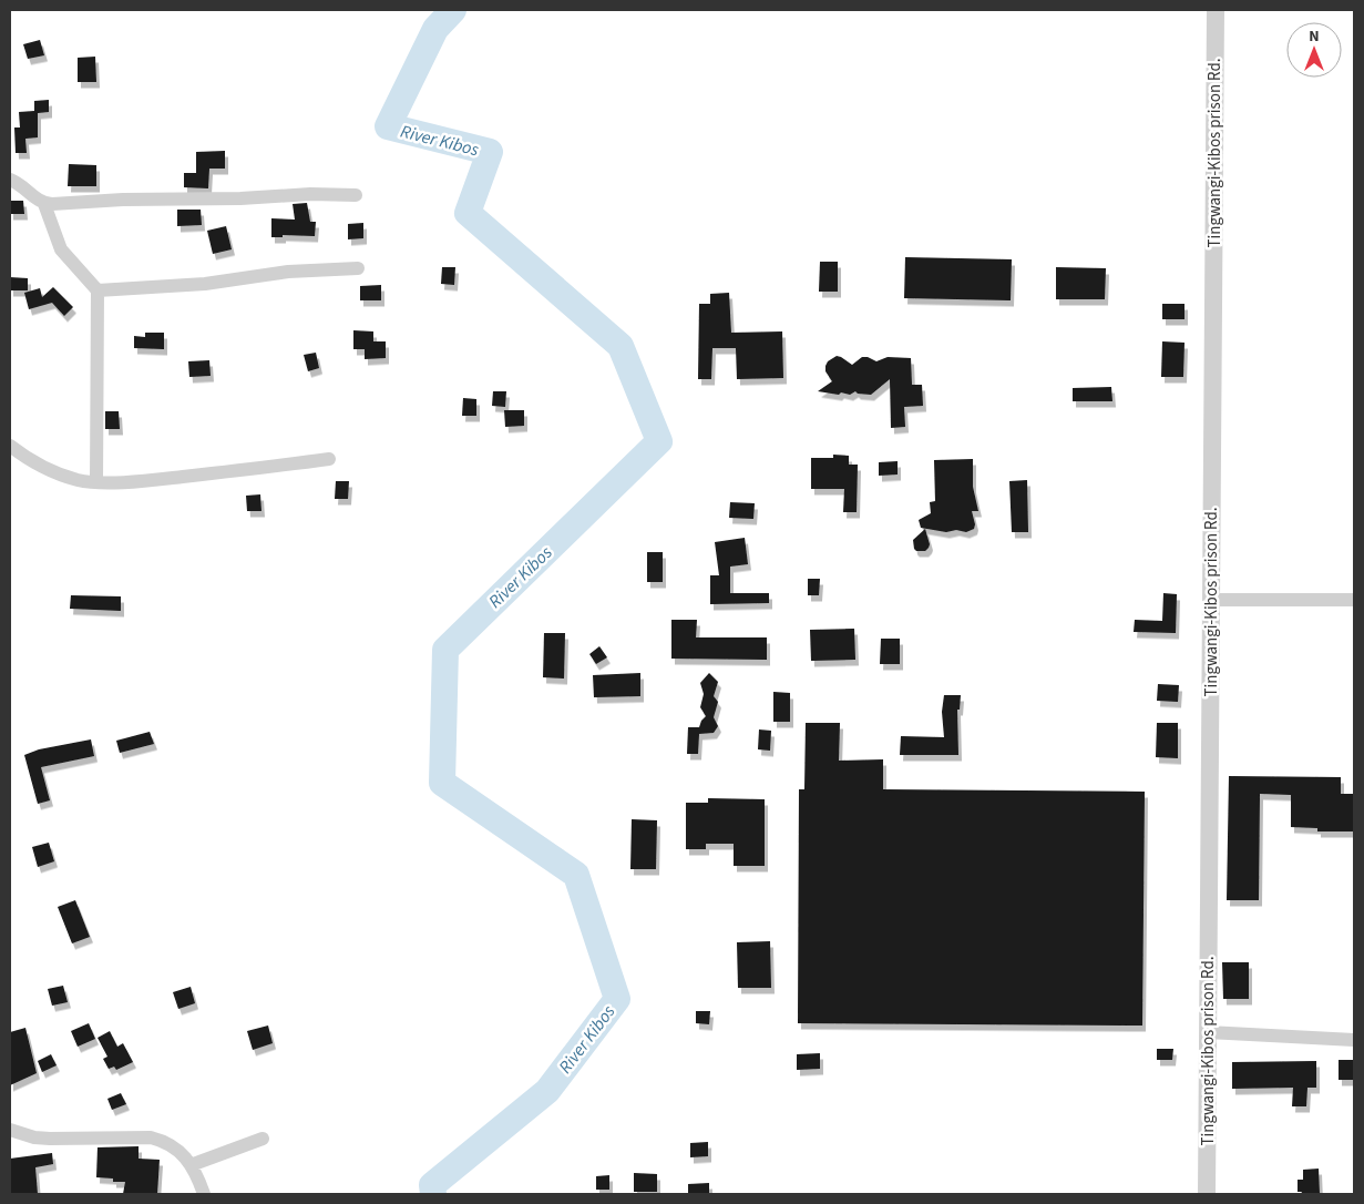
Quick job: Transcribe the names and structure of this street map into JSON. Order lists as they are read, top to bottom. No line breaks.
{"streets":{"street":["Tingwangi-Kibos prison Rd."]},"water":["River Kibos"],"north":"top"}
